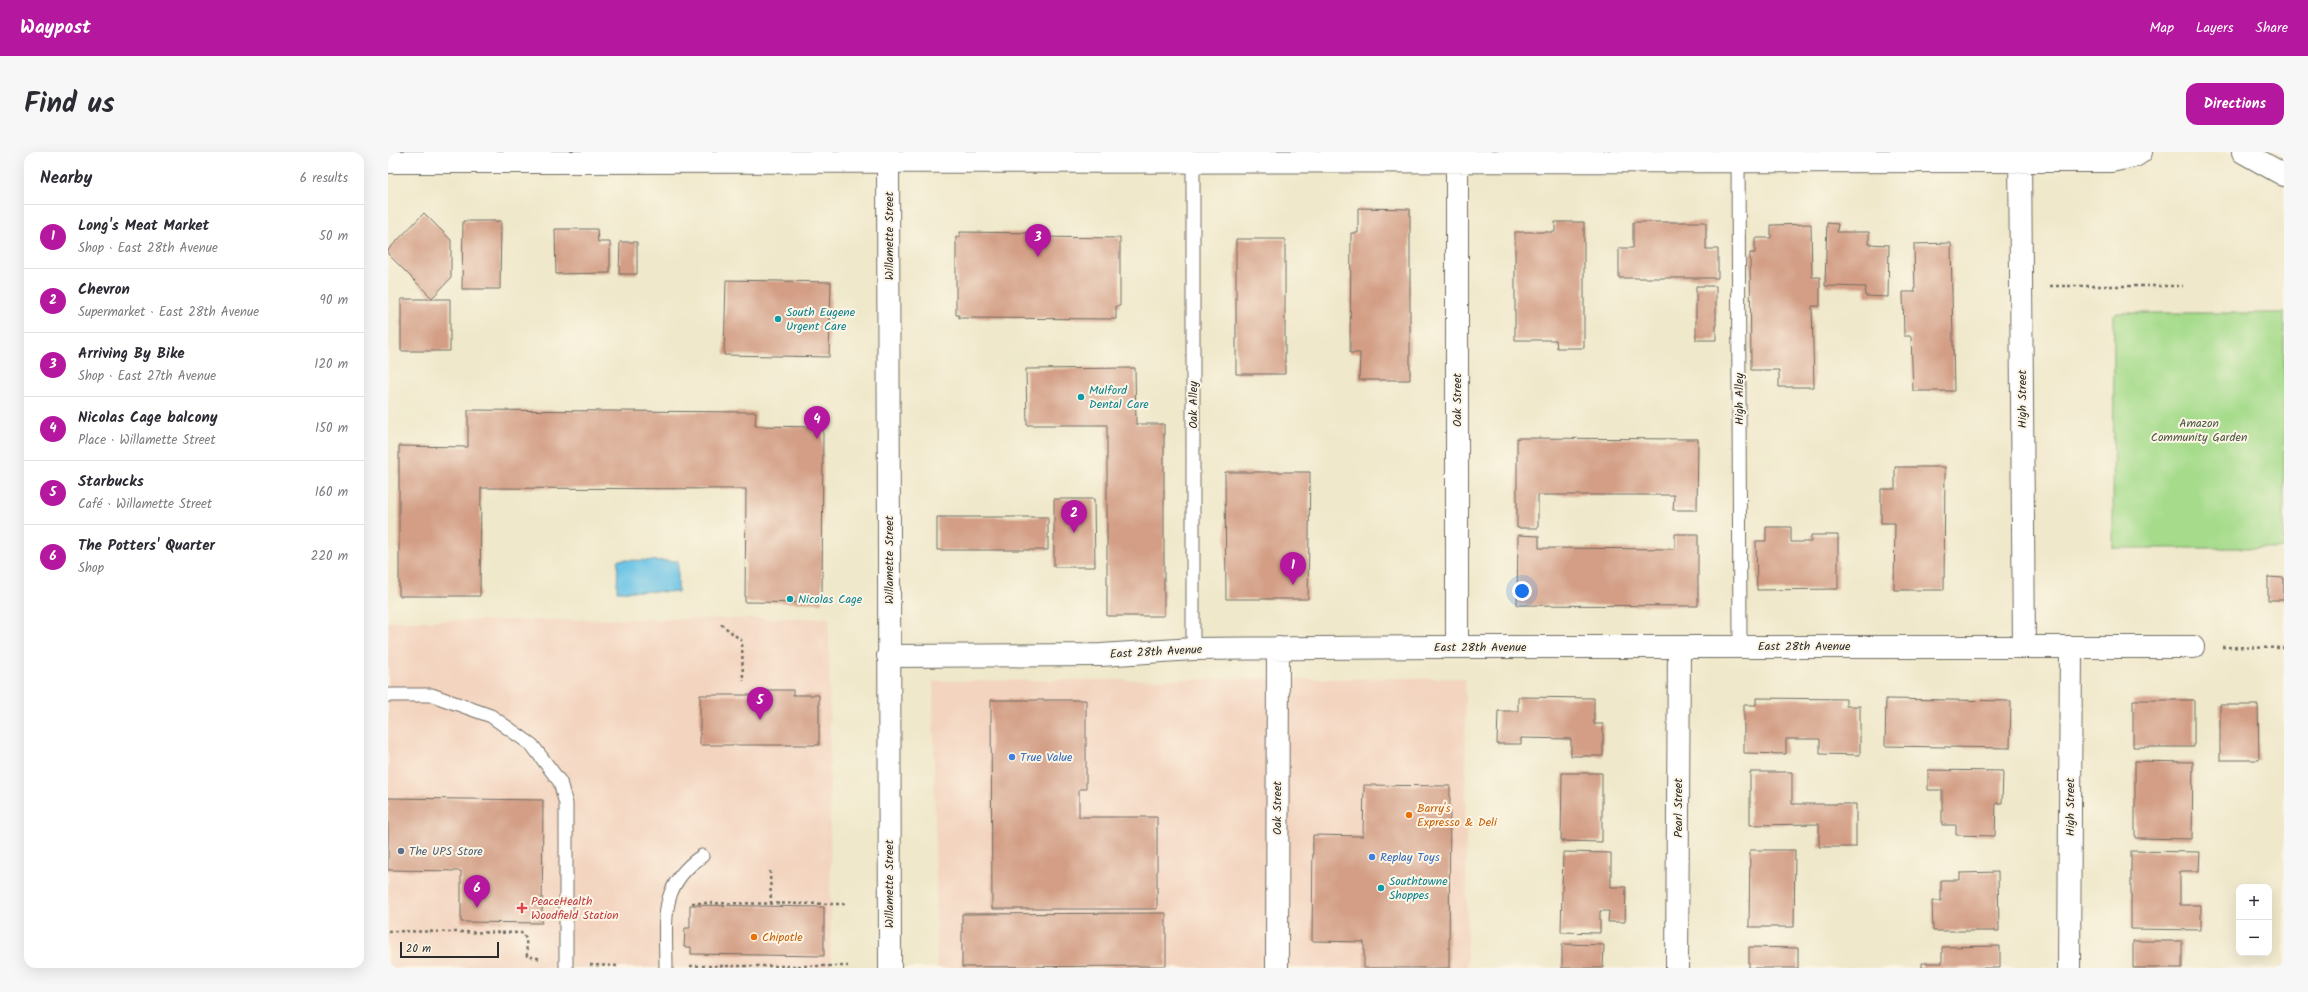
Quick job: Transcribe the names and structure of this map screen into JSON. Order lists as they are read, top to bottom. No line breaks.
{"streets":{"street":["Willamette Street","High Street","Oak Street","East 28th Avenue","Pearl Street"],"lane":["High Alley","Oak Alley"]},"crossings":[["Willamette Street","East 28th Avenue"],["High Alley","East 28th Avenue"],["High Street","East 28th Avenue"],["Oak Street","East 28th Avenue"],["Oak Alley","East 28th Avenue"],["East 28th Avenue","Pearl Street"]],"parks":["Amazon Community Garden"],"places":{"other":["South Eugene Urgent Care","Mulford Dental Care","Nicolas Cage","True Value","Barry's Expresso & Deli","The UPS Store","Replay Toys","Southtowne Shoppes","Chipotle"],"health":["PeaceHealth Woodfield Station"]},"scale_bar":"20 m","page":{"header":"Waypost","nav":["Map","Layers","Share"],"title":"Find us","buttons":"Directions","heading":["Nearby","6 results"],"list":[{"mark":"1","name":"Long's Meat Market","note":"Shop · East 28th Avenue","value":"50 m"},{"mark":"2","name":"Chevron","note":"Supermarket · East 28th Avenue","value":"90 m"},{"mark":"3","name":"Arriving By Bike","note":"Shop · East 27th Avenue","value":"120 m"},{"mark":"4","name":"Nicolas Cage balcony","note":"Place · Willamette Street","value":"150 m"},{"mark":"5","name":"Starbucks","note":"Café · Willamette Street","value":"160 m"},{"mark":"6","name":"The Potters' Quarter","note":"Shop","value":"220 m"}],"pins":["3","4","2","1","5","6"],"map_buttons":["+","−"],"scale":"20 m"}}
